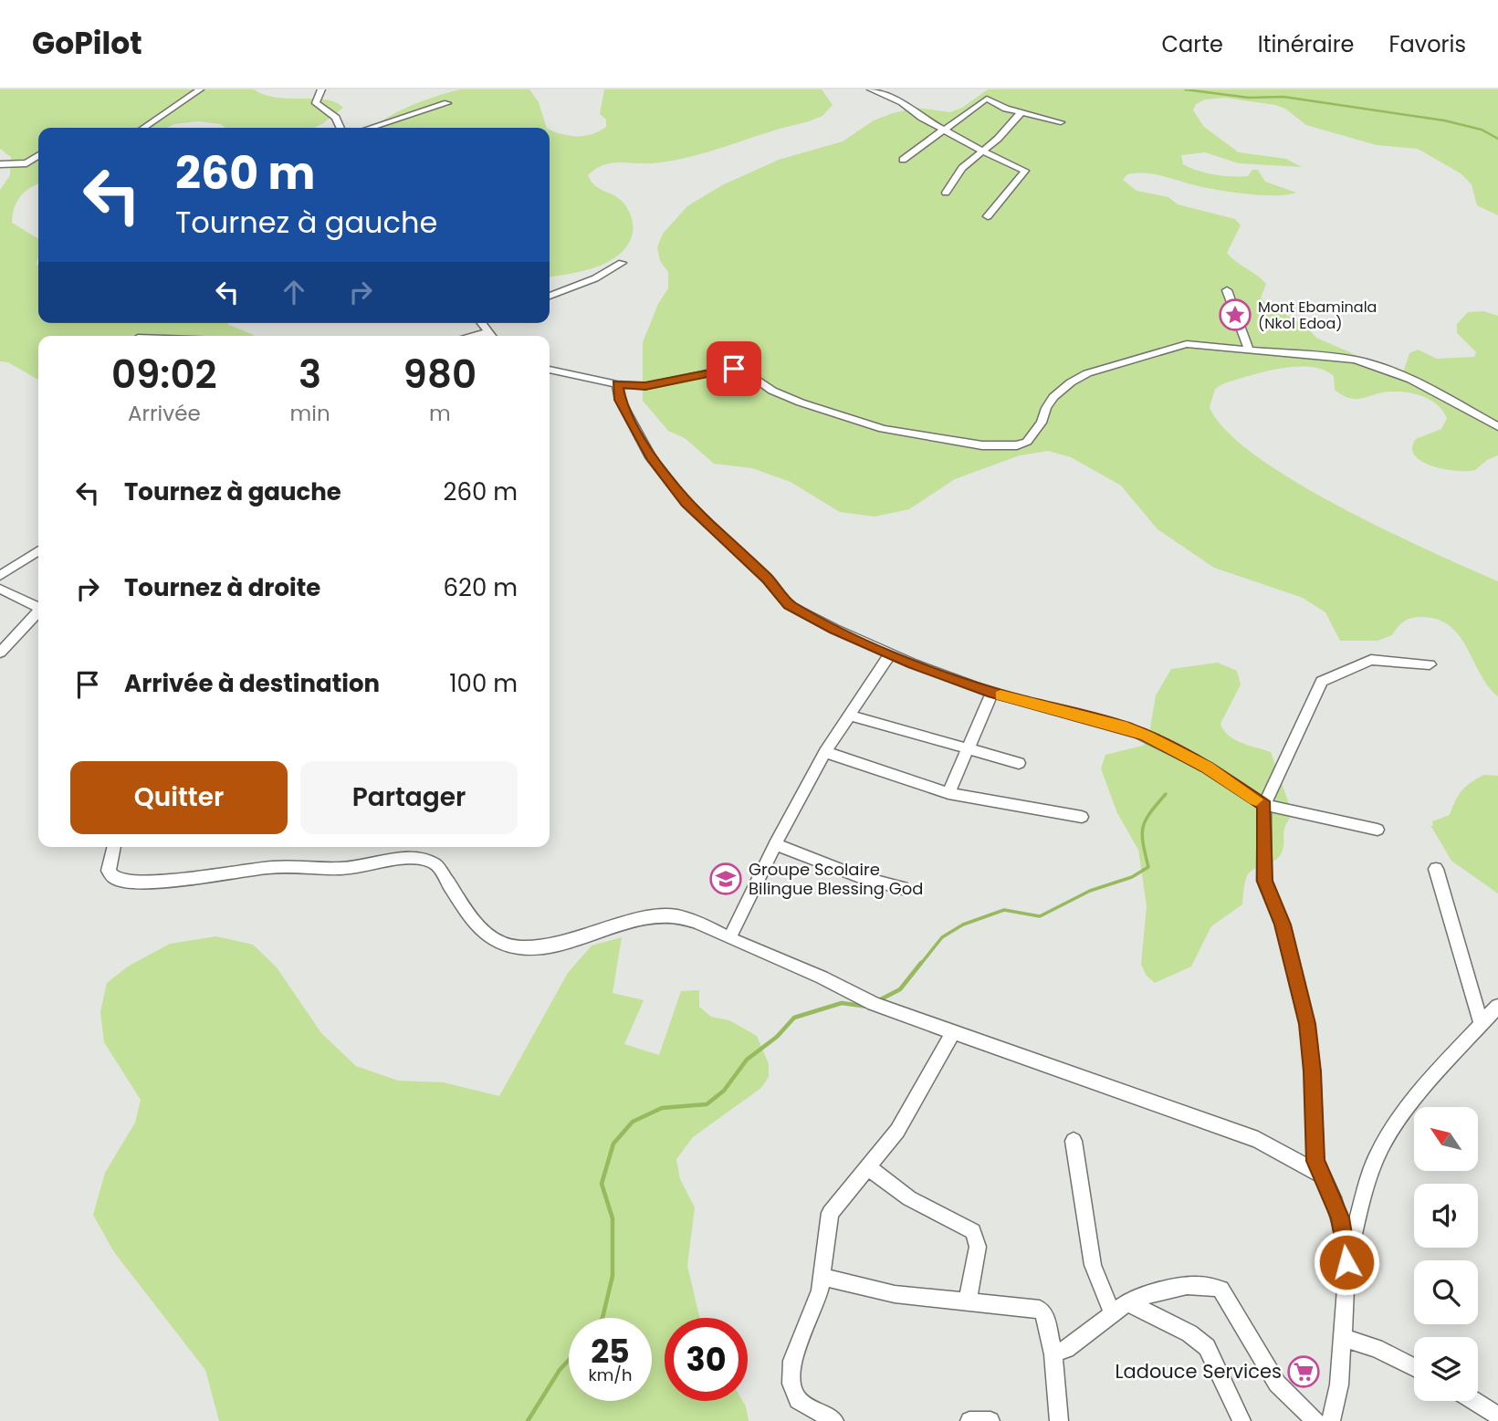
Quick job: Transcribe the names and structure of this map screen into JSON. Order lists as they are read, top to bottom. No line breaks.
{"places":{"place":["Mont Ebaminala (Nkol Edoa)"],"school or university":["Groupe Scolaire Bilingue Blessing God"],"supermarket":["Ladouce Services"]},"north":"top left","page":{"header":"GoPilot","nav":["Carte","Itinéraire","Favoris"],"turn":["260 m","Tournez à gauche"],"eta":["09:02","Arrivée","3","min","980","m"],"list":[{"name":"Tournez à gauche","value":"260 m"},{"name":"Tournez à droite","value":"620 m"},{"name":"Arrivée à destination","value":"100 m"}],"buttons":["Quitter","Partager"],"speed":"25 km/h","limit":"30"}}
